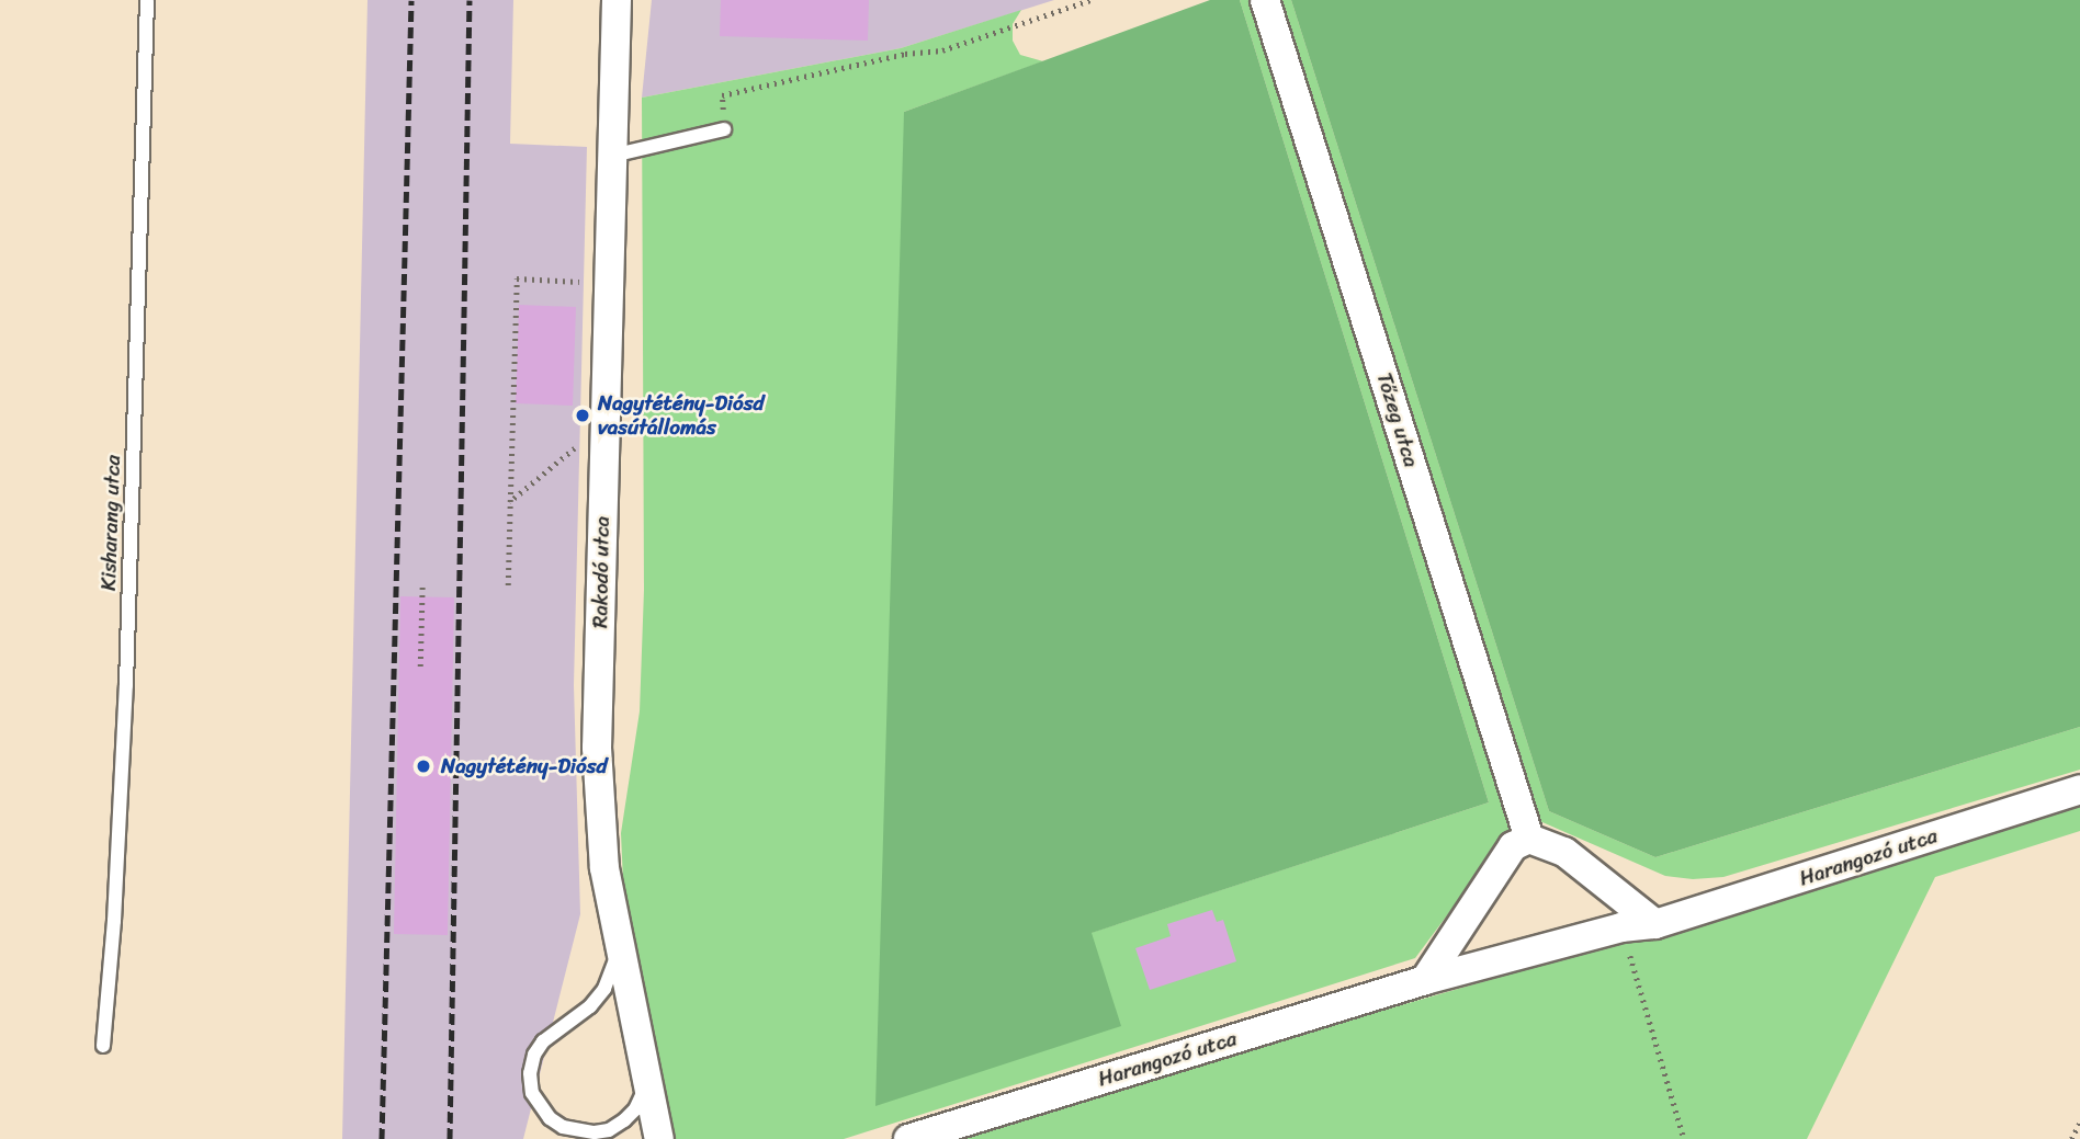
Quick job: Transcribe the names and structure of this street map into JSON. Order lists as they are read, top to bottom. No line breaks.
{"streets":{"street":["Tőzeg utca","Rakodó utca","Harangozó utca"],"lane":["Kisharang utca"]},"places":["Nagytétény-Diósd vasútállomás","Nagytétény-Diósd"]}
